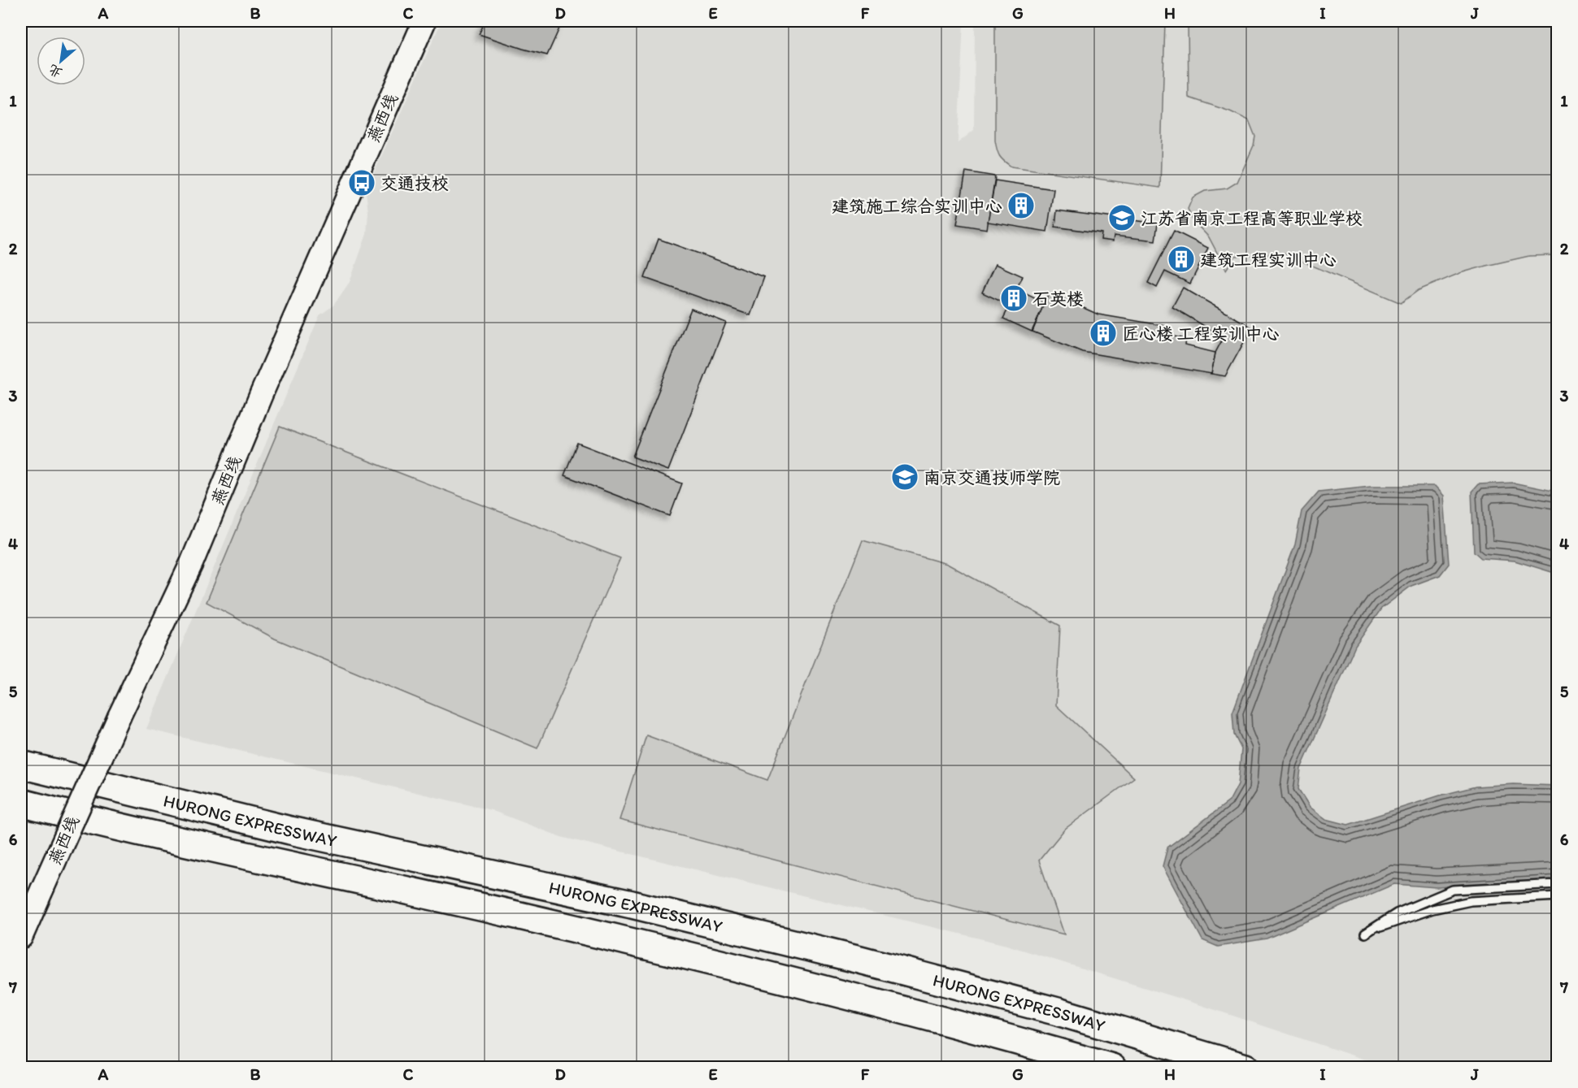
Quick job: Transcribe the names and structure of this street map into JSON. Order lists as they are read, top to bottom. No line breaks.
{"streets":{"highway":["HURONG EXPRESSWAY"],"main road":["燕西线"]},"places":{"bus stop":["交通技校"],"building":["建筑施工综合实训中心","建筑工程实训中心","石英楼","匠心楼 工程实训中心"],"school or university":["江苏省南京工程高等职业学校","南京交通技师学院"]},"north":"bottom left","grid":{"columns":["A","B","C","D","E","F","G","H","I","J"],"rows":["1","2","3","4","5","6","7"]}}
